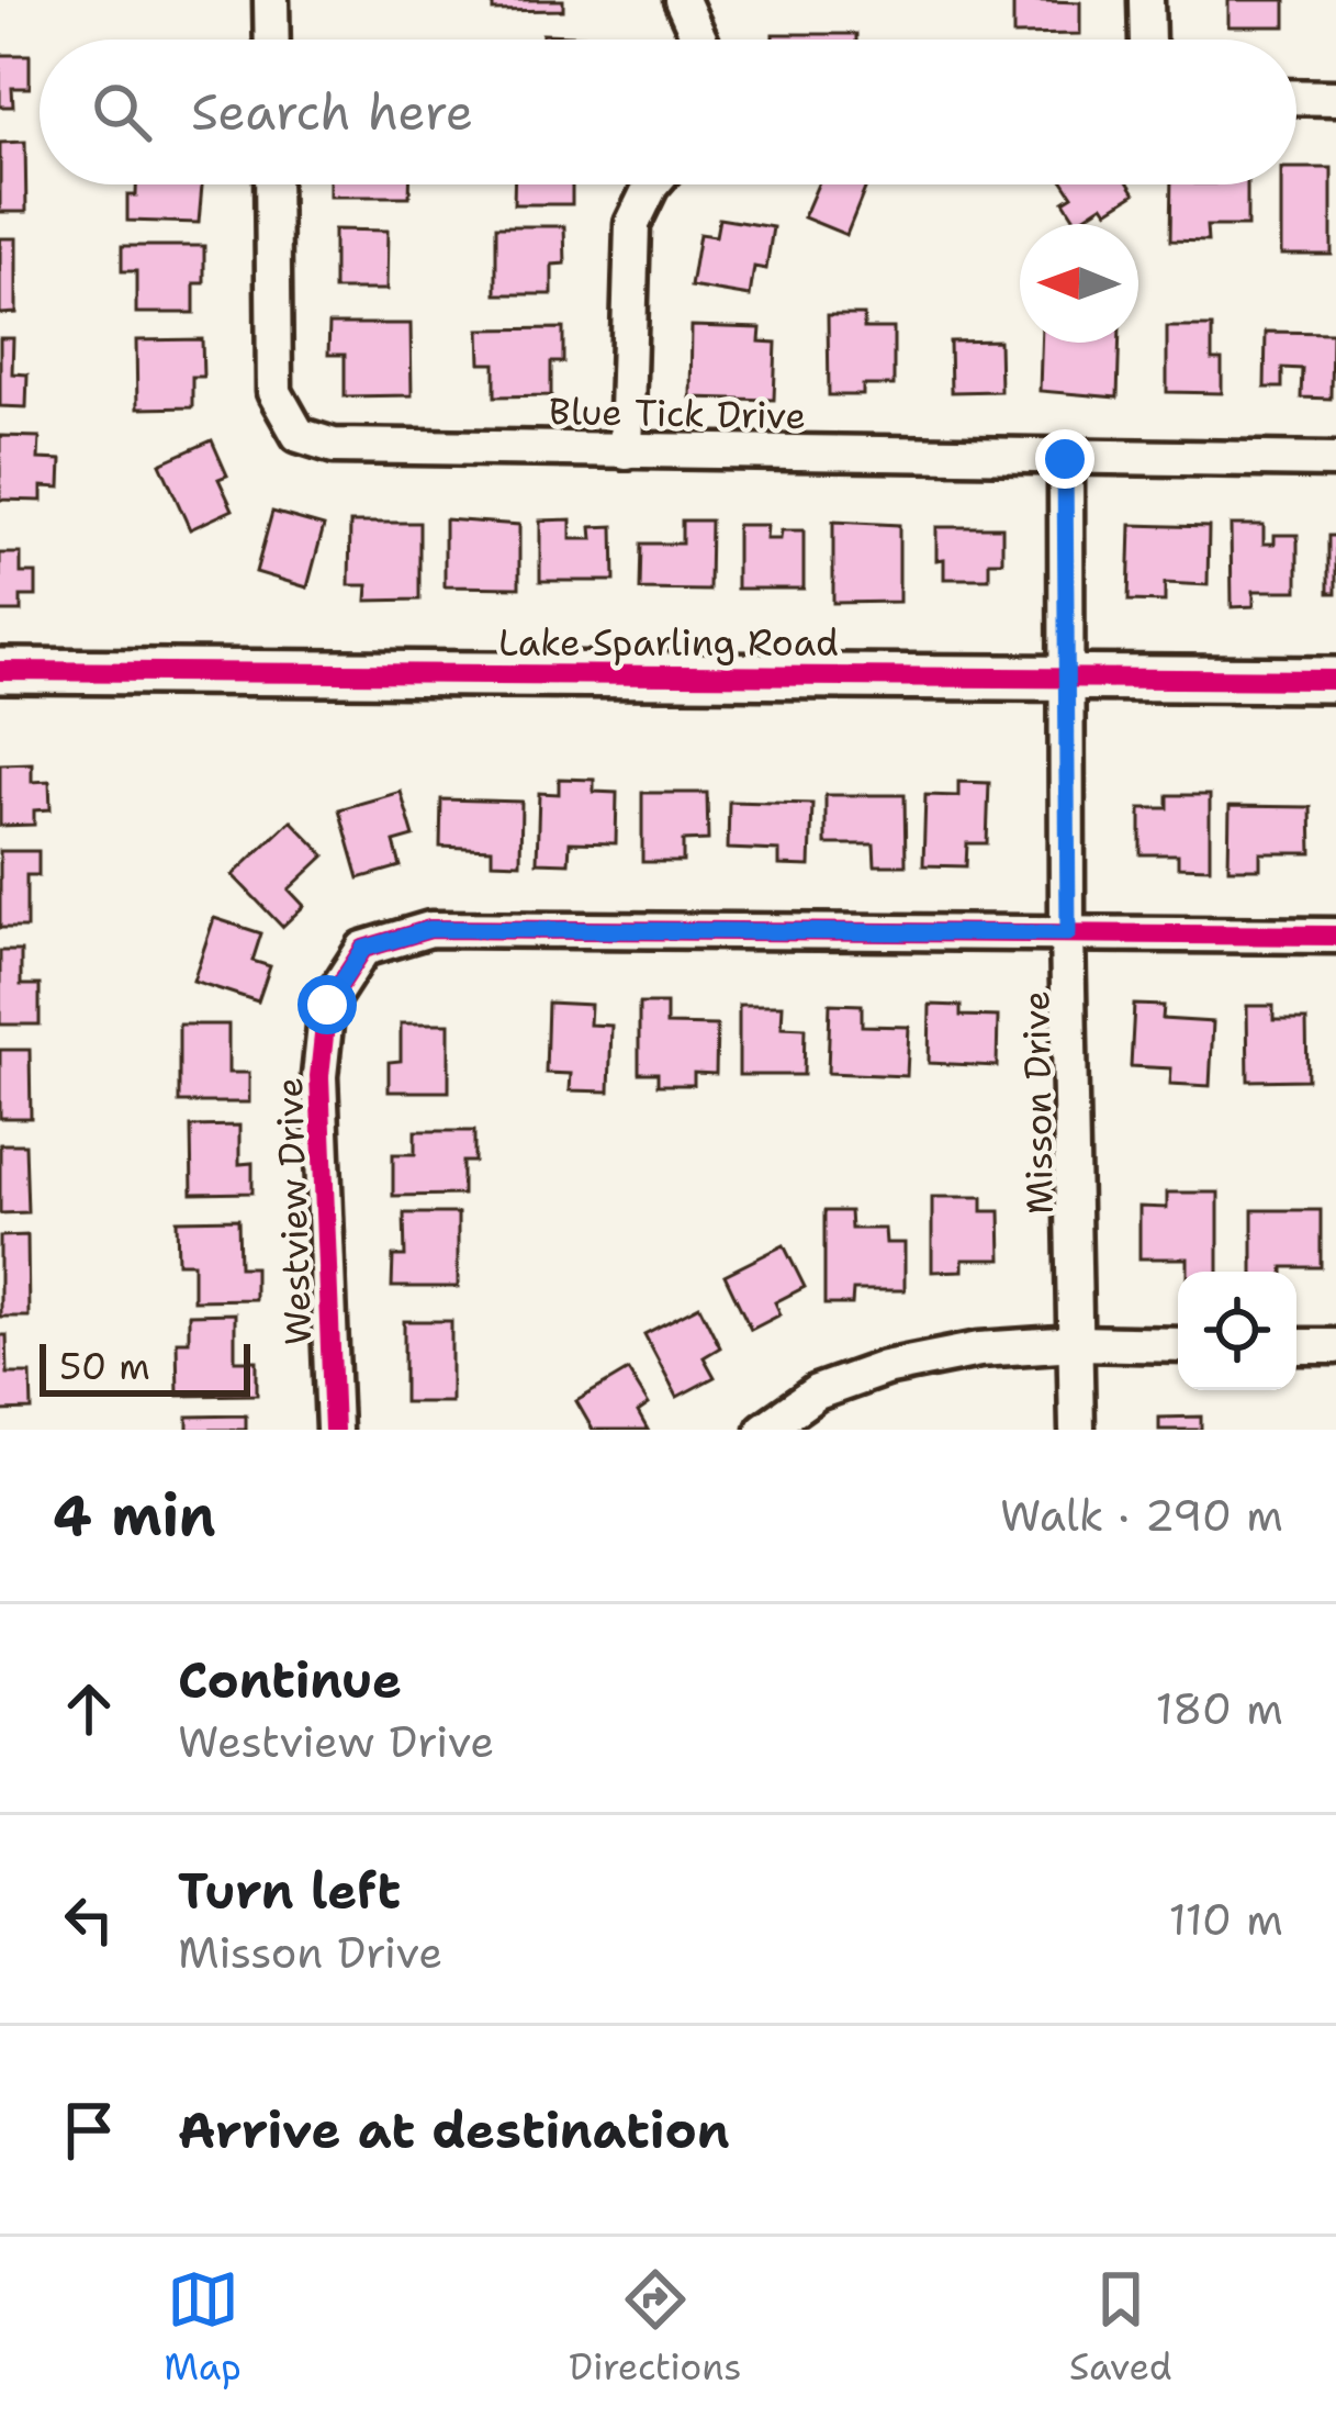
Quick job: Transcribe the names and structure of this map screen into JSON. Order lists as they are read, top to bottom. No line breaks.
{"streets":{"street":["Blue Tick Drive","Lake Sparling Road","Misson Drive","Westview Drive"]},"crossings":[["Blue Tick Drive","Misson Drive"],["Lake Sparling Road","Misson Drive"],["Misson Drive","Westview Drive"]],"scale_bar":"50 m","north":"left","page":{"search":"Search here","scale":"50 m","heading":["4 min","Walk · 290 m"],"list":[["Continue","Westview Drive","180 m"],["Turn left","Misson Drive","110 m"],"Arrive at destination"],"nav":["Map","Directions","Saved"]}}
